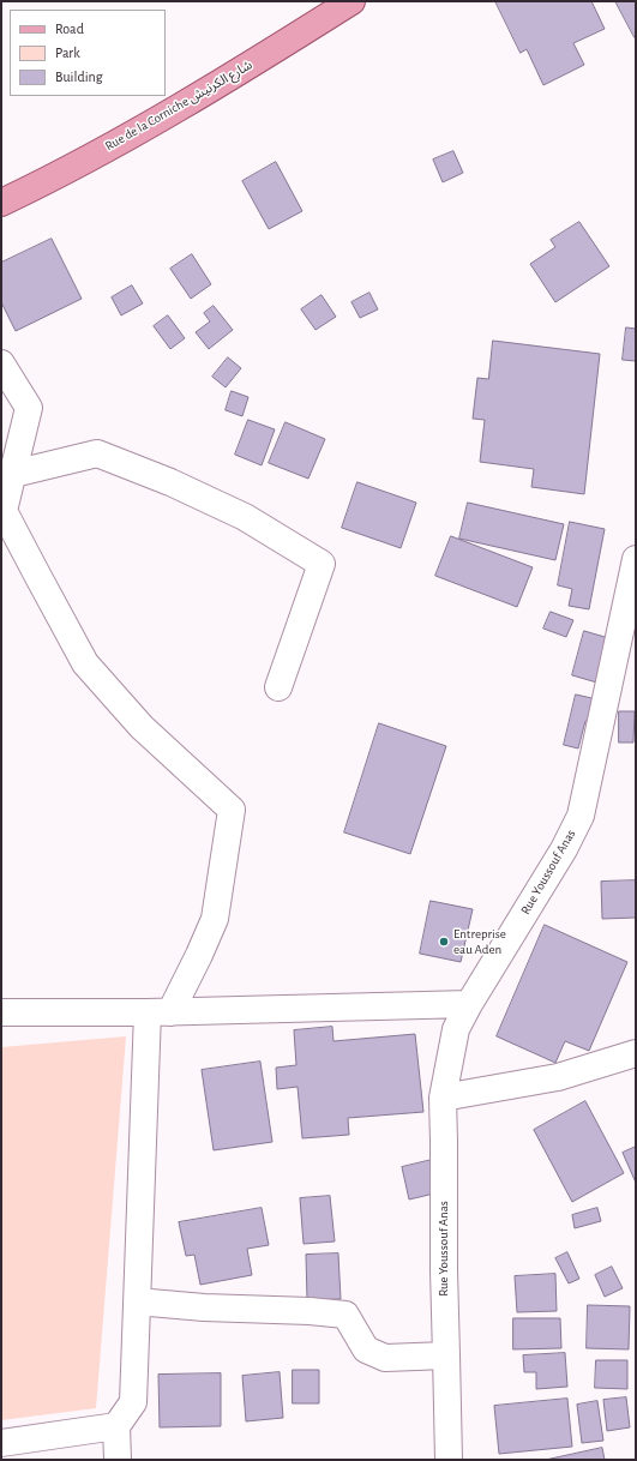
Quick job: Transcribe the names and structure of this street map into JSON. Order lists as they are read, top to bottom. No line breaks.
{"streets":{"main road":["Rue de la Corniche شارع الكرنيش"],"street":["Rue Youssouf Anas"]},"places":["Entreprise eau Aden"],"legend":["Road","Park","Building"]}
